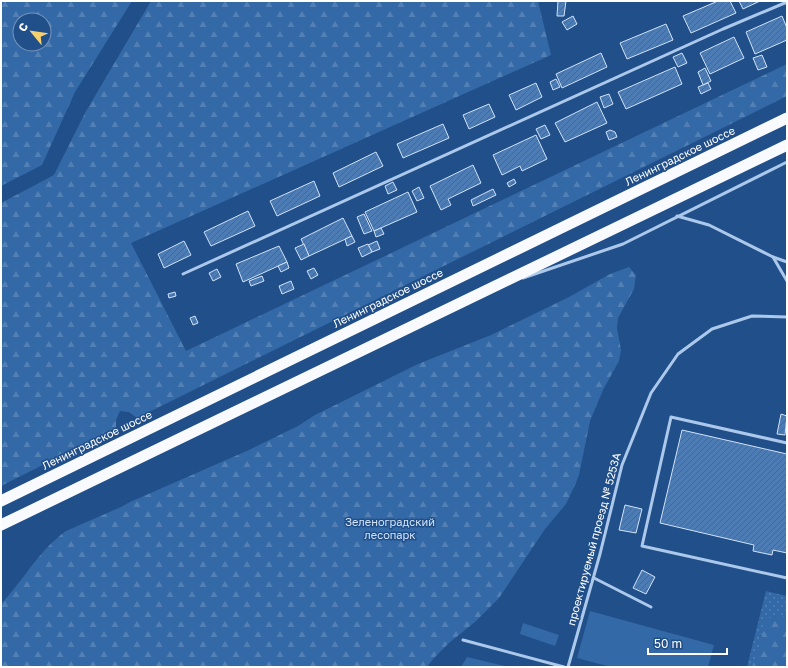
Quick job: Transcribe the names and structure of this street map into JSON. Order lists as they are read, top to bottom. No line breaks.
{"streets":{"highway":["Ленинградское шоссе"],"lane":["проектируемый проезд № 5253А"]},"parks":["Зеленоградский лесопарк"],"scale_bar":"50 m","north":"top left"}
